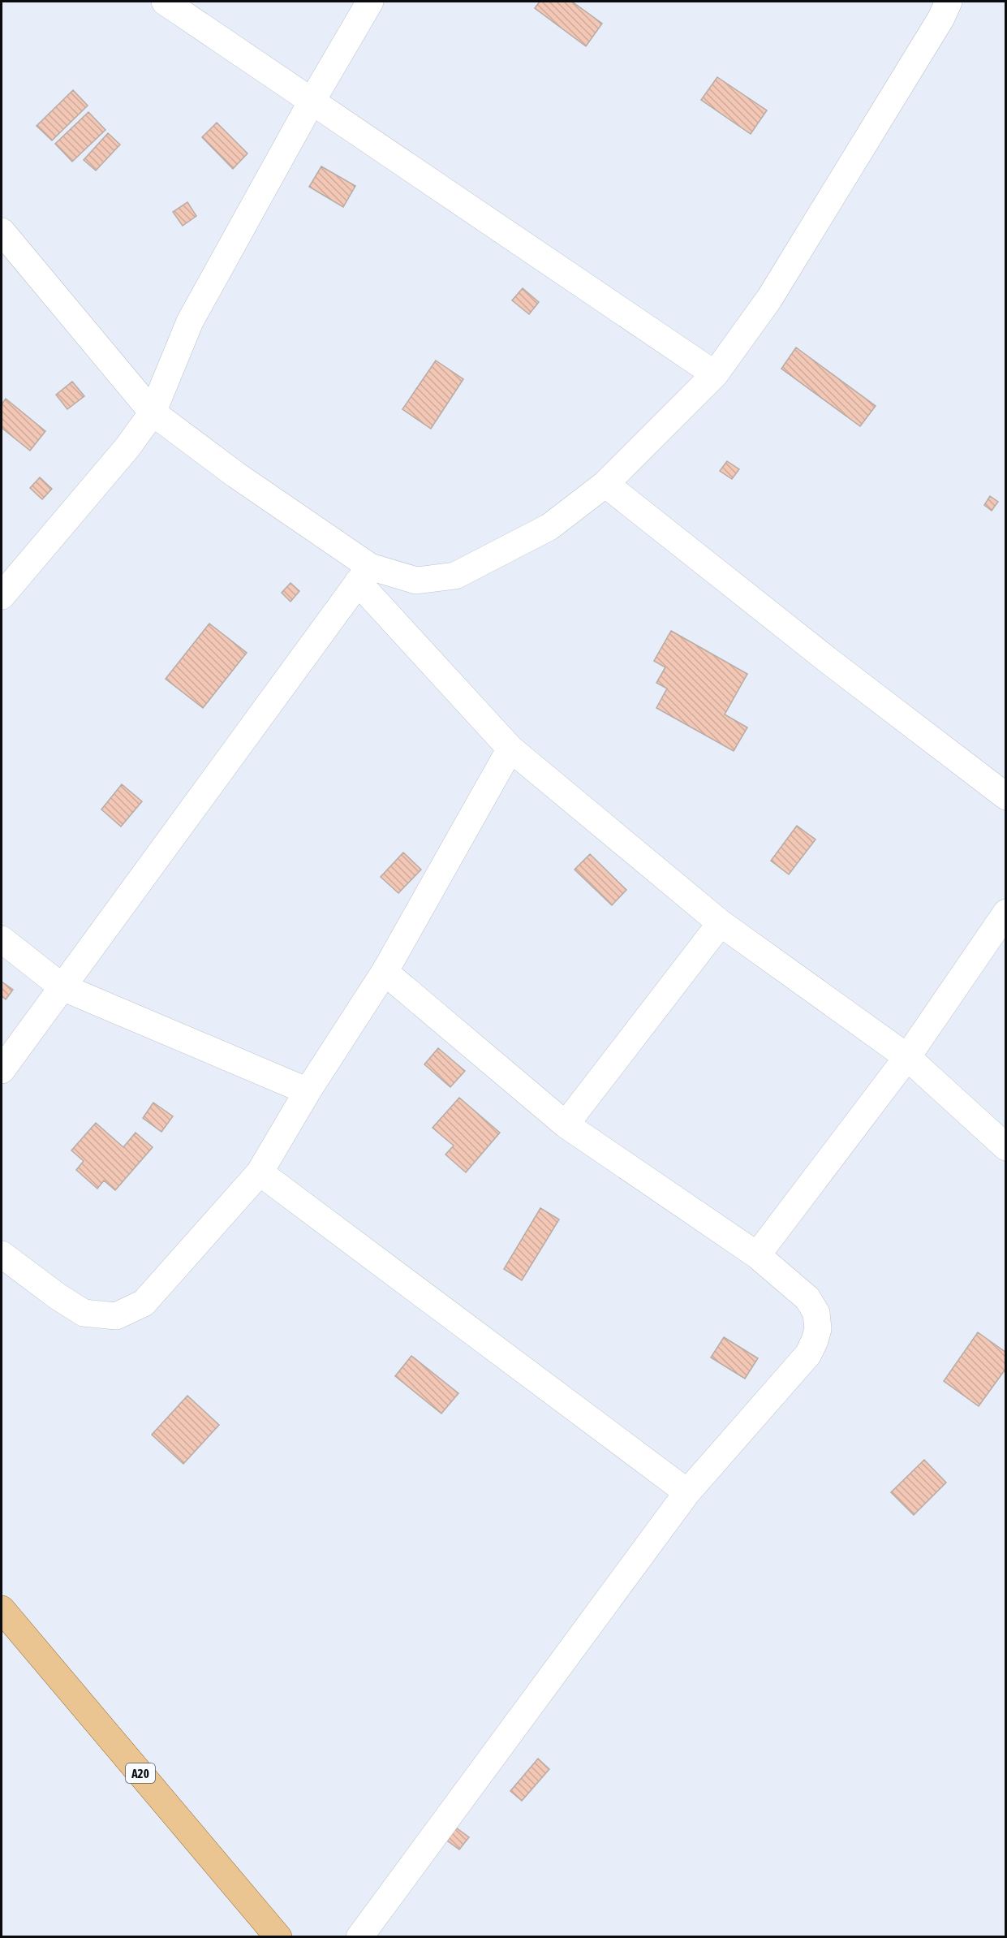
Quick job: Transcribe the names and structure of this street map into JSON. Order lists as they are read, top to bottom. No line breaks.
{"streets":{"main road":["A20"]}}
